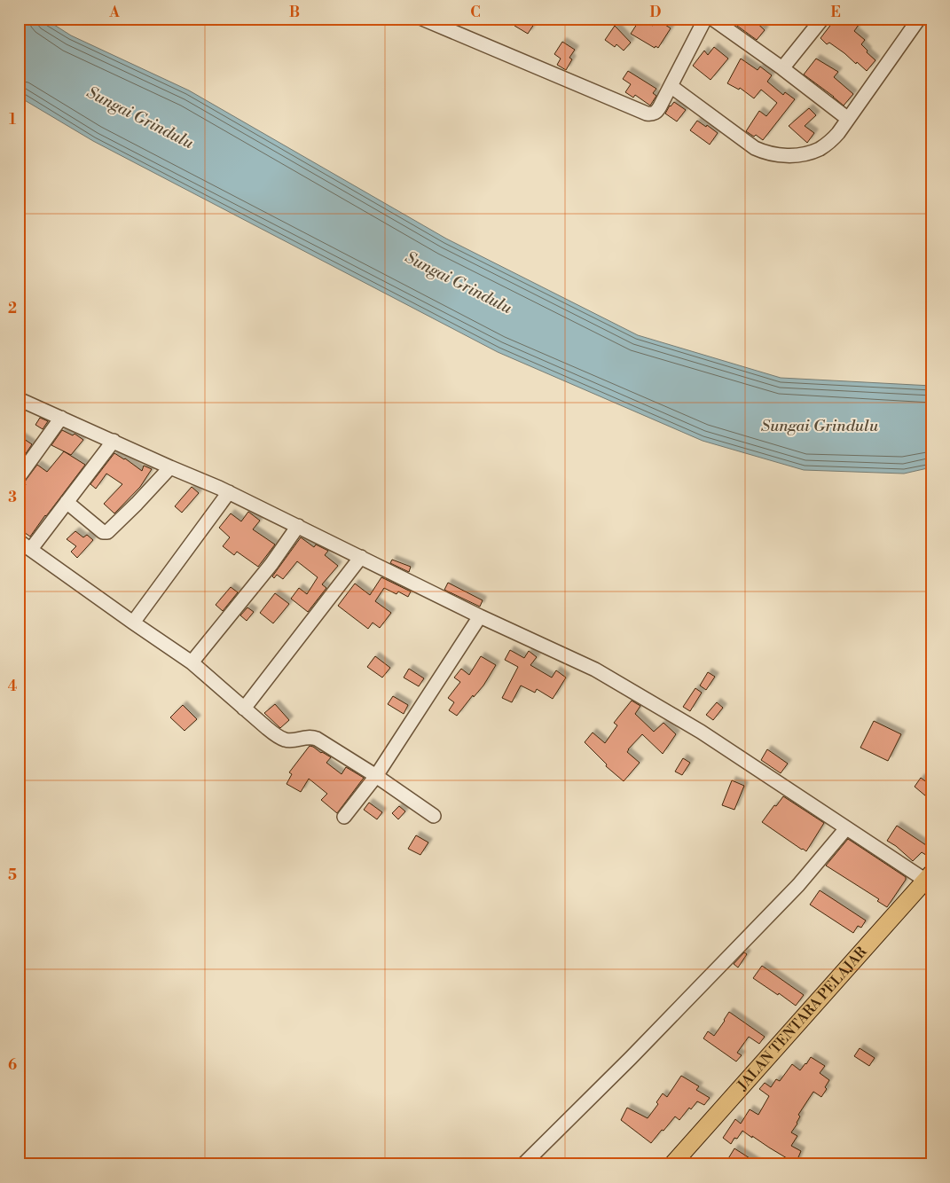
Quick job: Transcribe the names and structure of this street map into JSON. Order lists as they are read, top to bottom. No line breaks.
{"streets":{"main road":["JALAN TENTARA PELAJAR"]},"water":["Sungai Grindulu"],"grid":{"columns":["A","B","C","D","E"],"rows":["1","2","3","4","5","6"]}}
